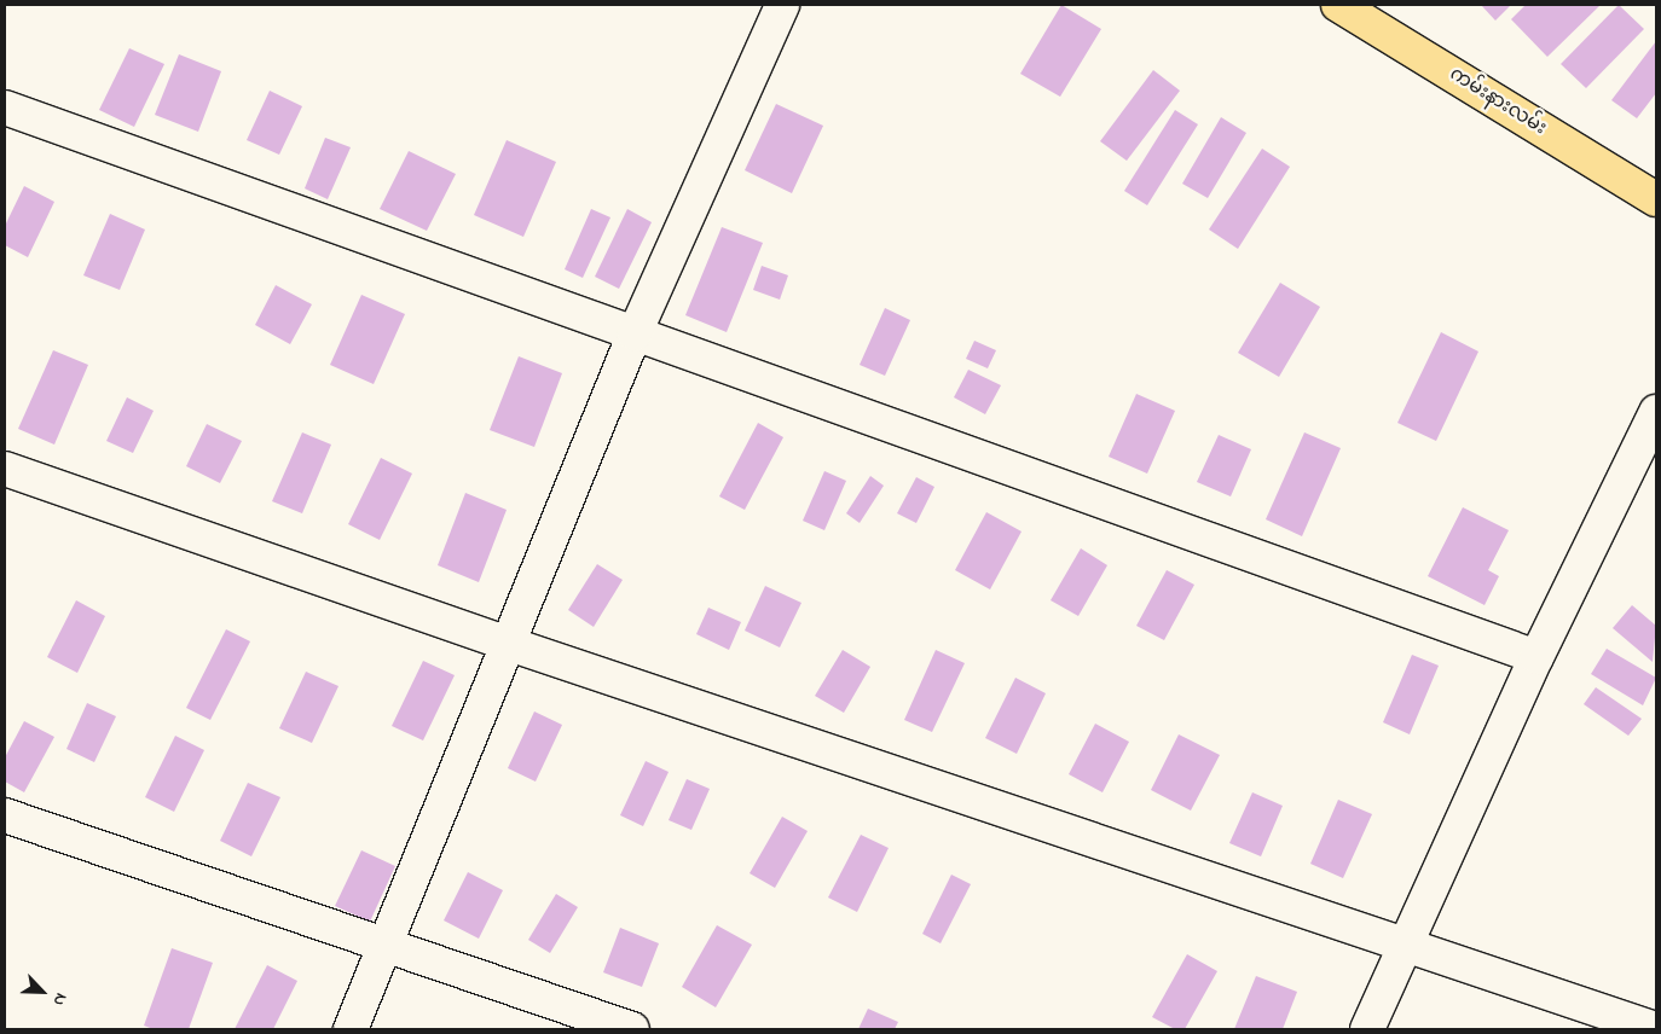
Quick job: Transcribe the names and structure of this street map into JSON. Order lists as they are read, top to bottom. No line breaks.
{"streets":{"main road":["ကမ်းနားလမ်း"]},"north":"bottom right"}
